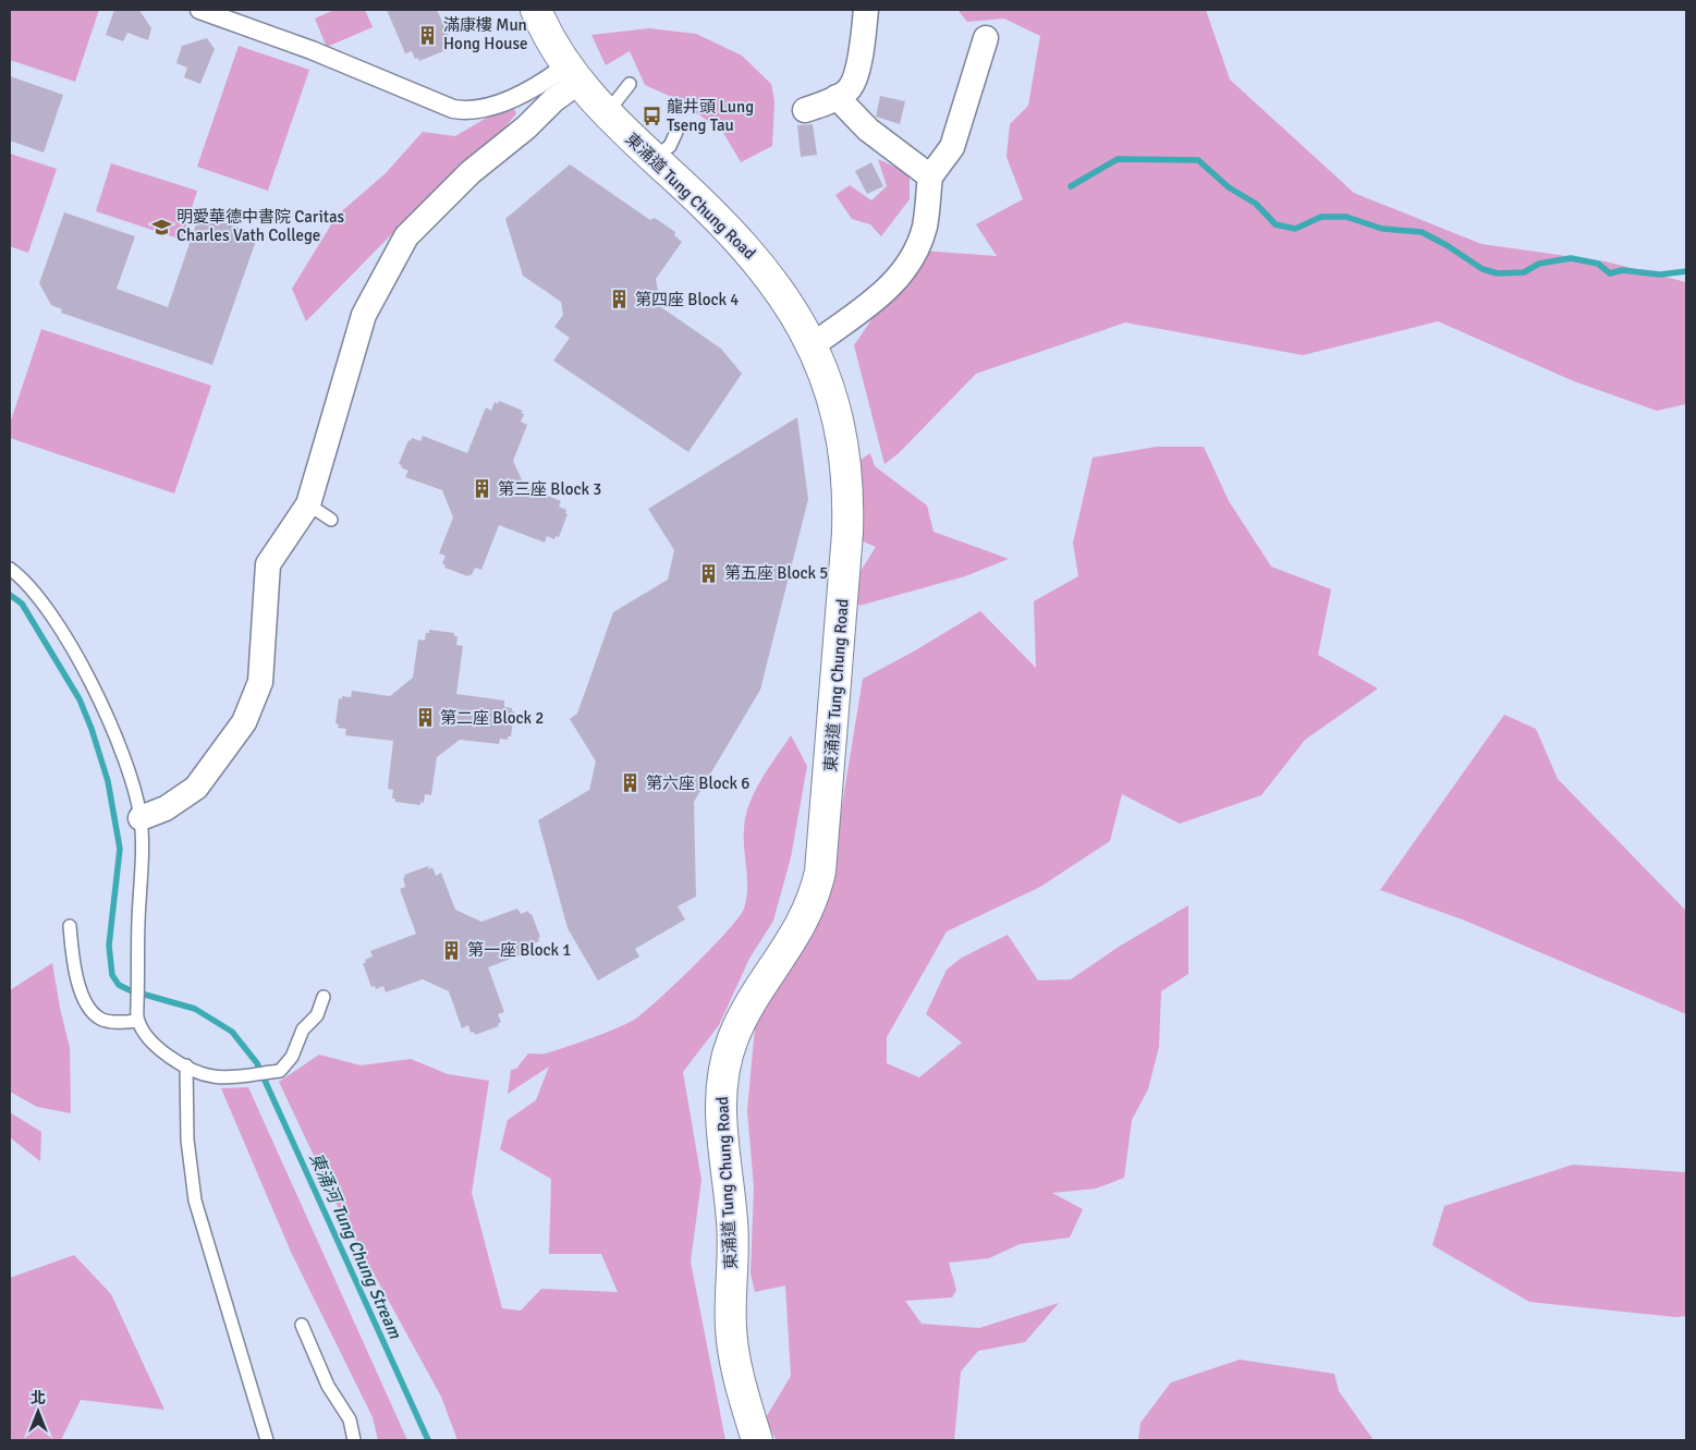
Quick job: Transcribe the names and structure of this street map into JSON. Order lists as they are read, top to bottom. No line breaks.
{"streets":{"main road":["東涌道 Tung Chung Road"]},"water":["東涌河 Tung Chung Stream"],"places":{"building":["滿康樓 Mun Hong House","第四座 Block 4","第三座 Block 3","第五座 Block 5","第二座 Block 2","第六座 Block 6","第一座 Block 1"],"bus stop":["龍井頭 Lung Tseng Tau"],"school or university":["明愛華德中書院 Caritas Charles Vath College"]},"north":"top"}
